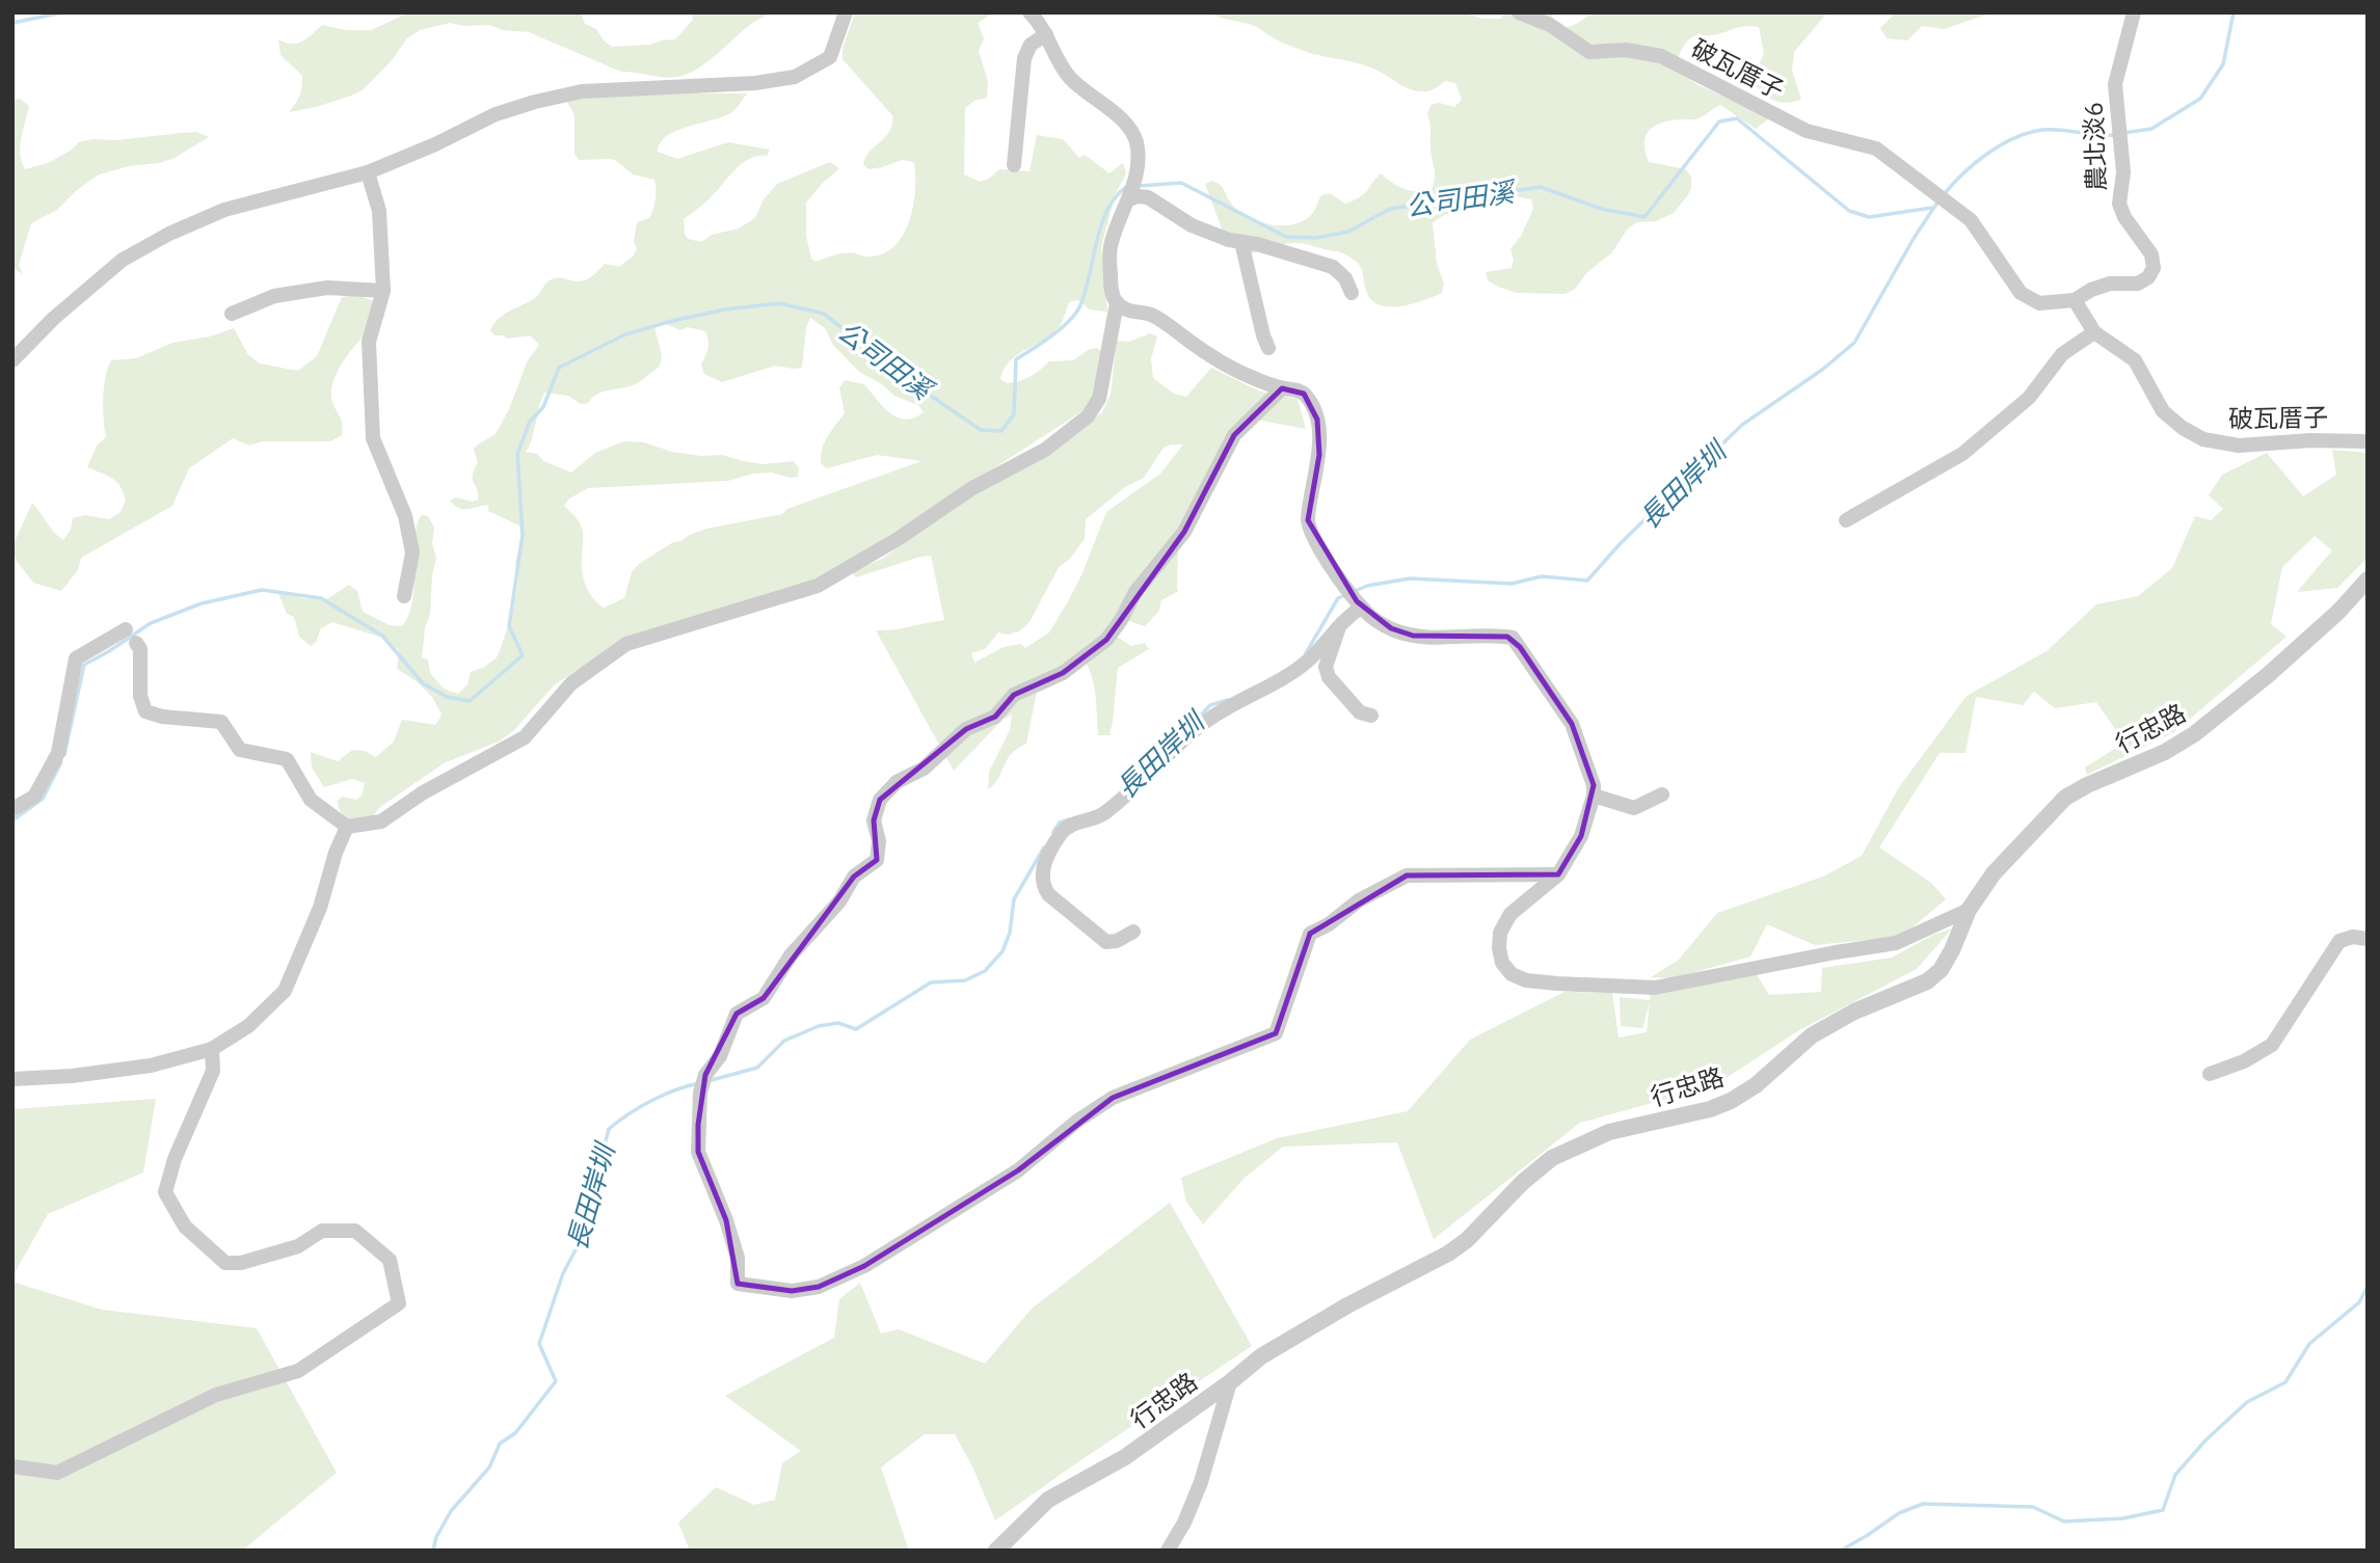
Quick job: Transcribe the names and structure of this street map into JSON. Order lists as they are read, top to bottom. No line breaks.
{"streets":{"street":["破瓦厝子","農北淡6","行忠路"]},"crossings":[["破瓦厝子","農北淡6"]],"water":["公司田溪","長田岸圳"]}
